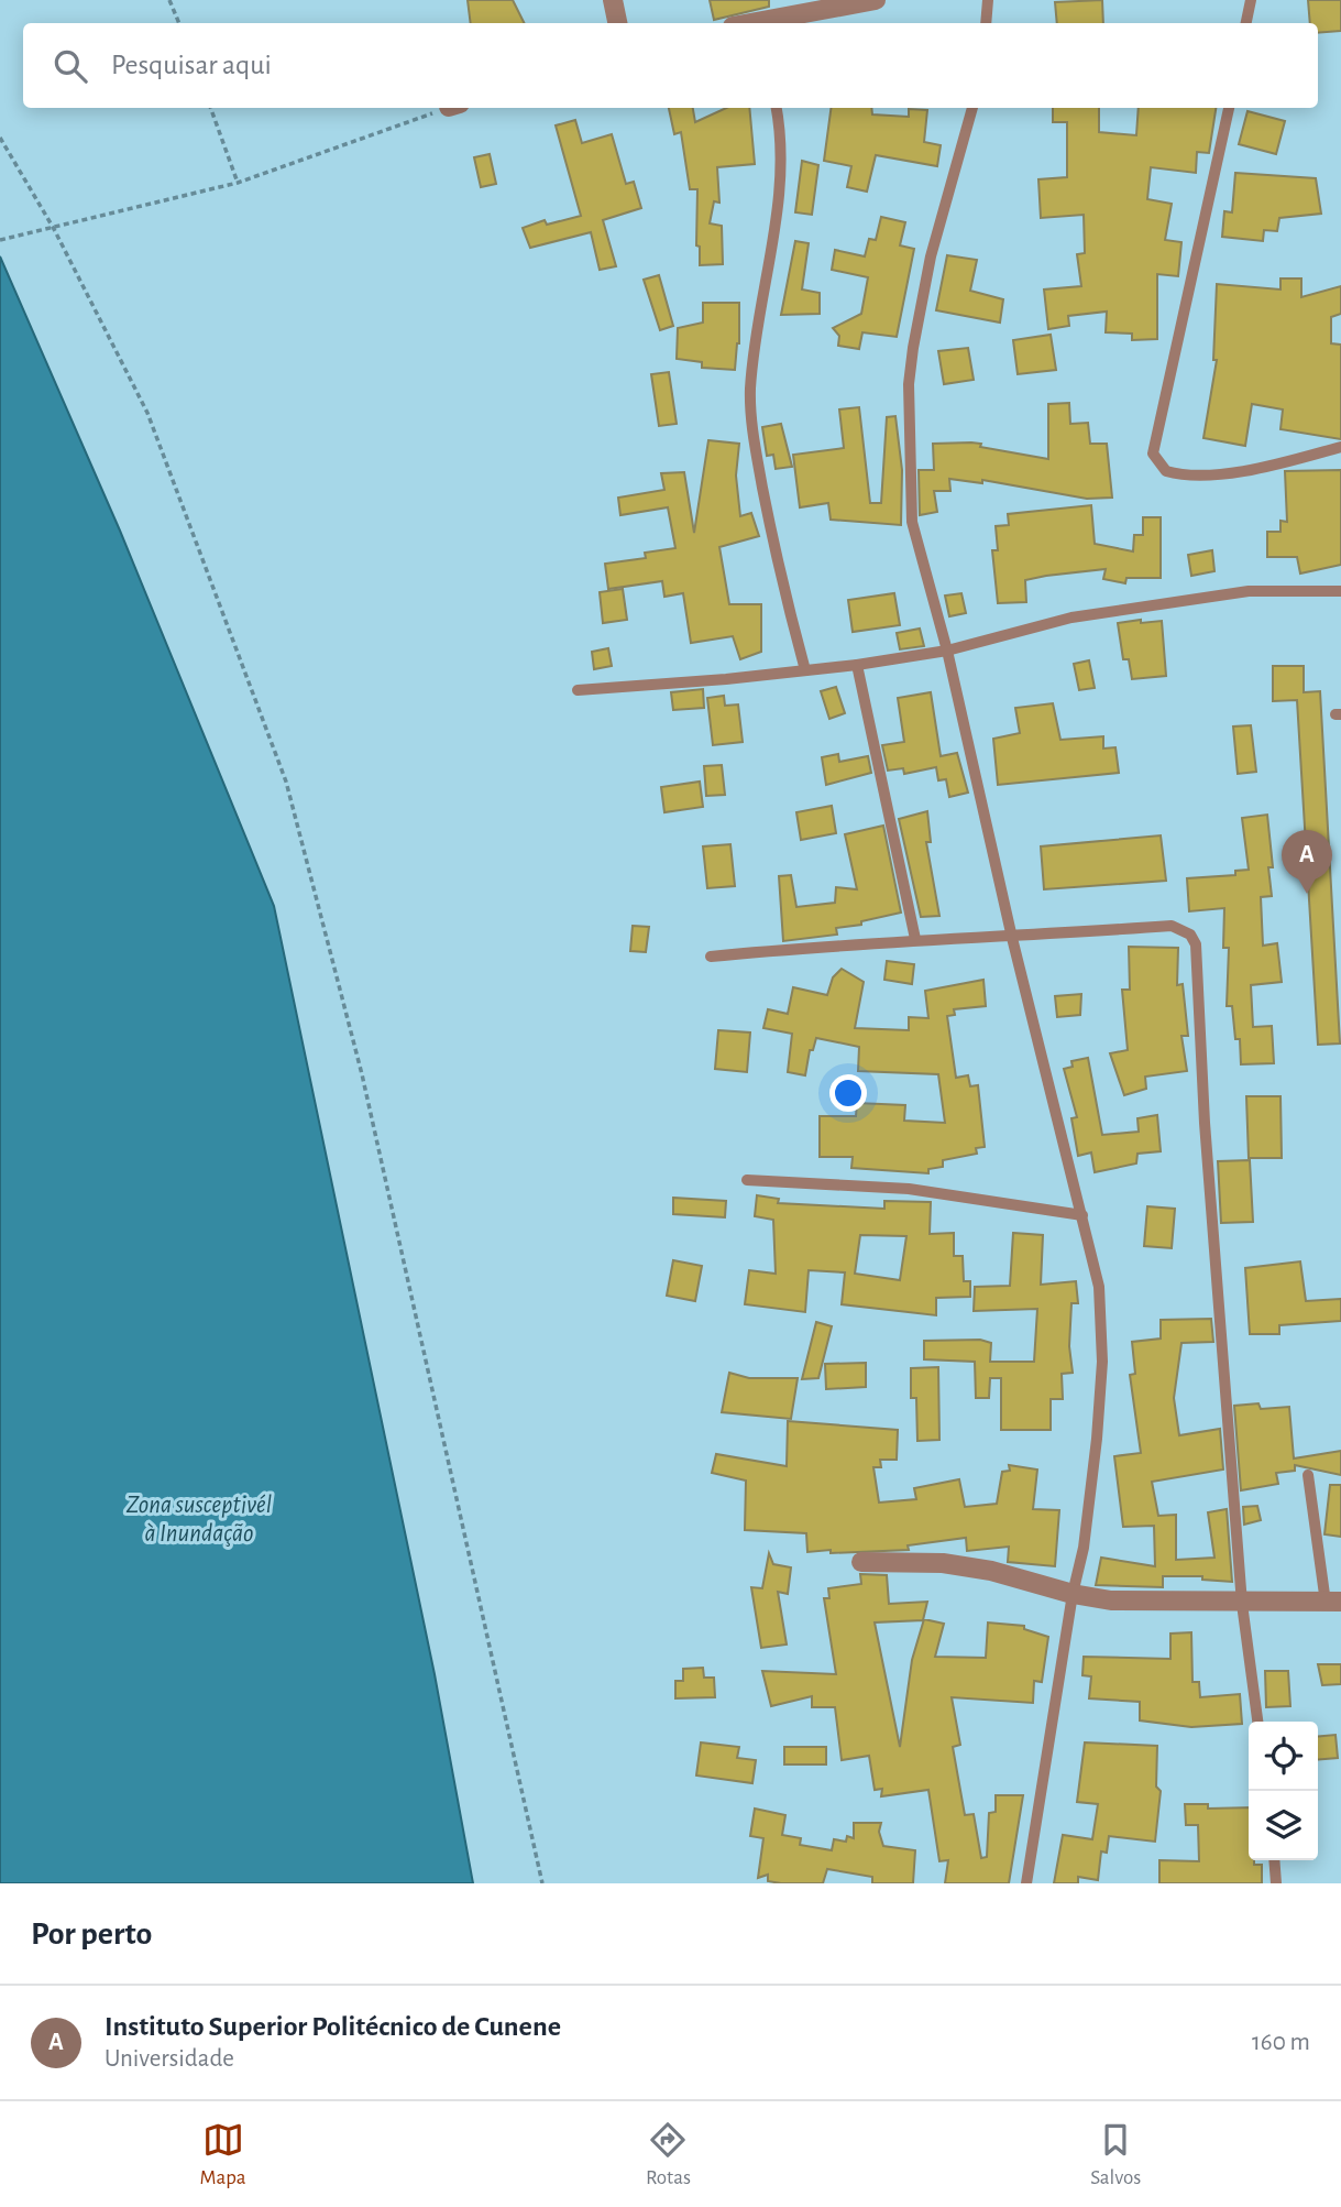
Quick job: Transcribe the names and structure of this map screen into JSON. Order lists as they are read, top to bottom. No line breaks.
{"water":["Zona susceptivél à Inundação"],"page":{"search":"Pesquisar aqui","pins":"A","heading":"Por perto","list":[{"mark":"A","name":"Instituto Superior Politécnico de Cunene","note":"Universidade","value":"160 m"}],"nav":["Mapa","Rotas","Salvos"]}}
